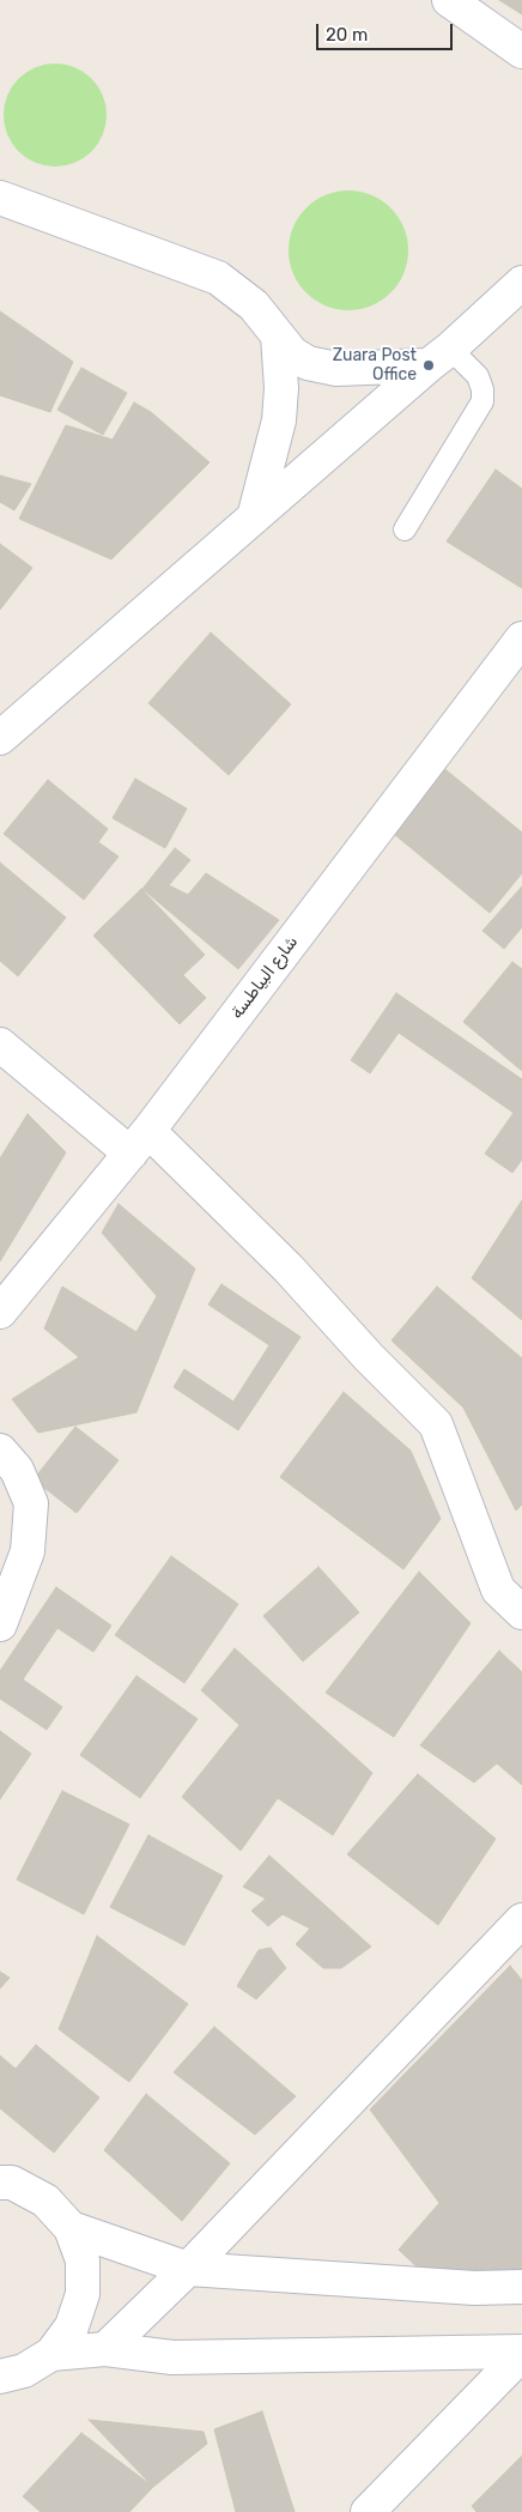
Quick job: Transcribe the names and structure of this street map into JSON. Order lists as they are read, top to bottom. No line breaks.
{"streets":{"street":["شارع البياطسة"]},"places":["Zuara Post Office"],"scale_bar":"20 m"}
